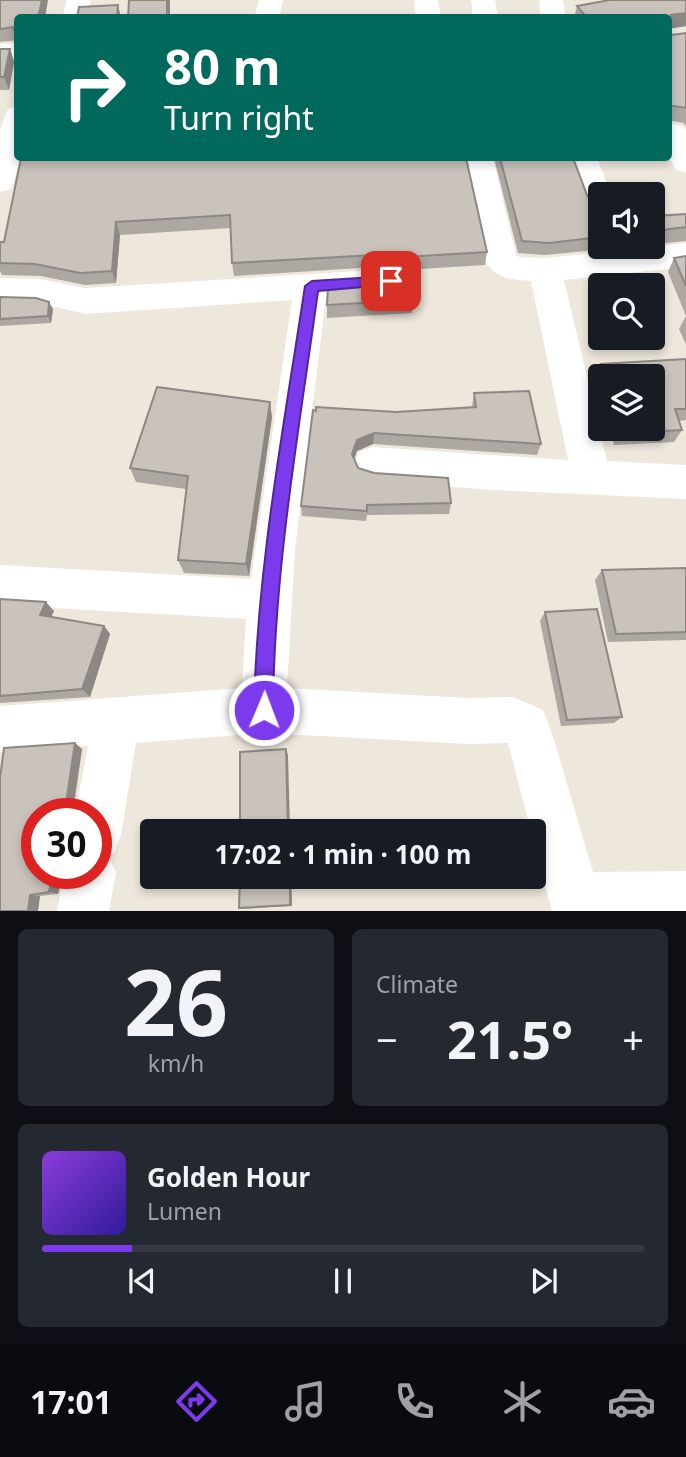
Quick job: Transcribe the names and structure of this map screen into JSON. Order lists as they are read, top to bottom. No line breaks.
{"page":{"turn":["80 m","Turn right"],"limit":"30","trip":"17:02 · 1 min · 100 m","tile":[["26","km/h"],"Climate"],"heat":["−","21.5°","+"],"song":["Golden Hour","Lumen"],"tabs":"17:01"}}
